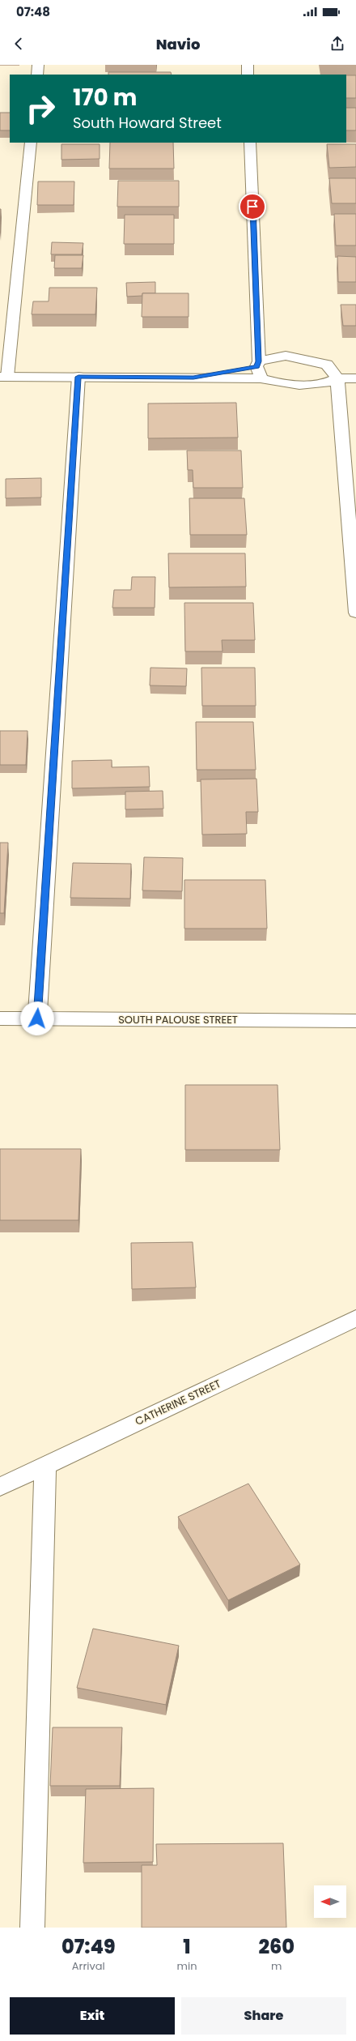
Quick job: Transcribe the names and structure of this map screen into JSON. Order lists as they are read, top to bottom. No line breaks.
{"streets":{"street":["SOUTH PALOUSE STREET","CATHERINE STREET"]},"north":"left","page":{"status":"07:48","header":"Navio","turn":["170 m","South Howard Street"],"eta":["07:49","Arrival","1","min","260","m"],"buttons":["Exit","Share"]}}
